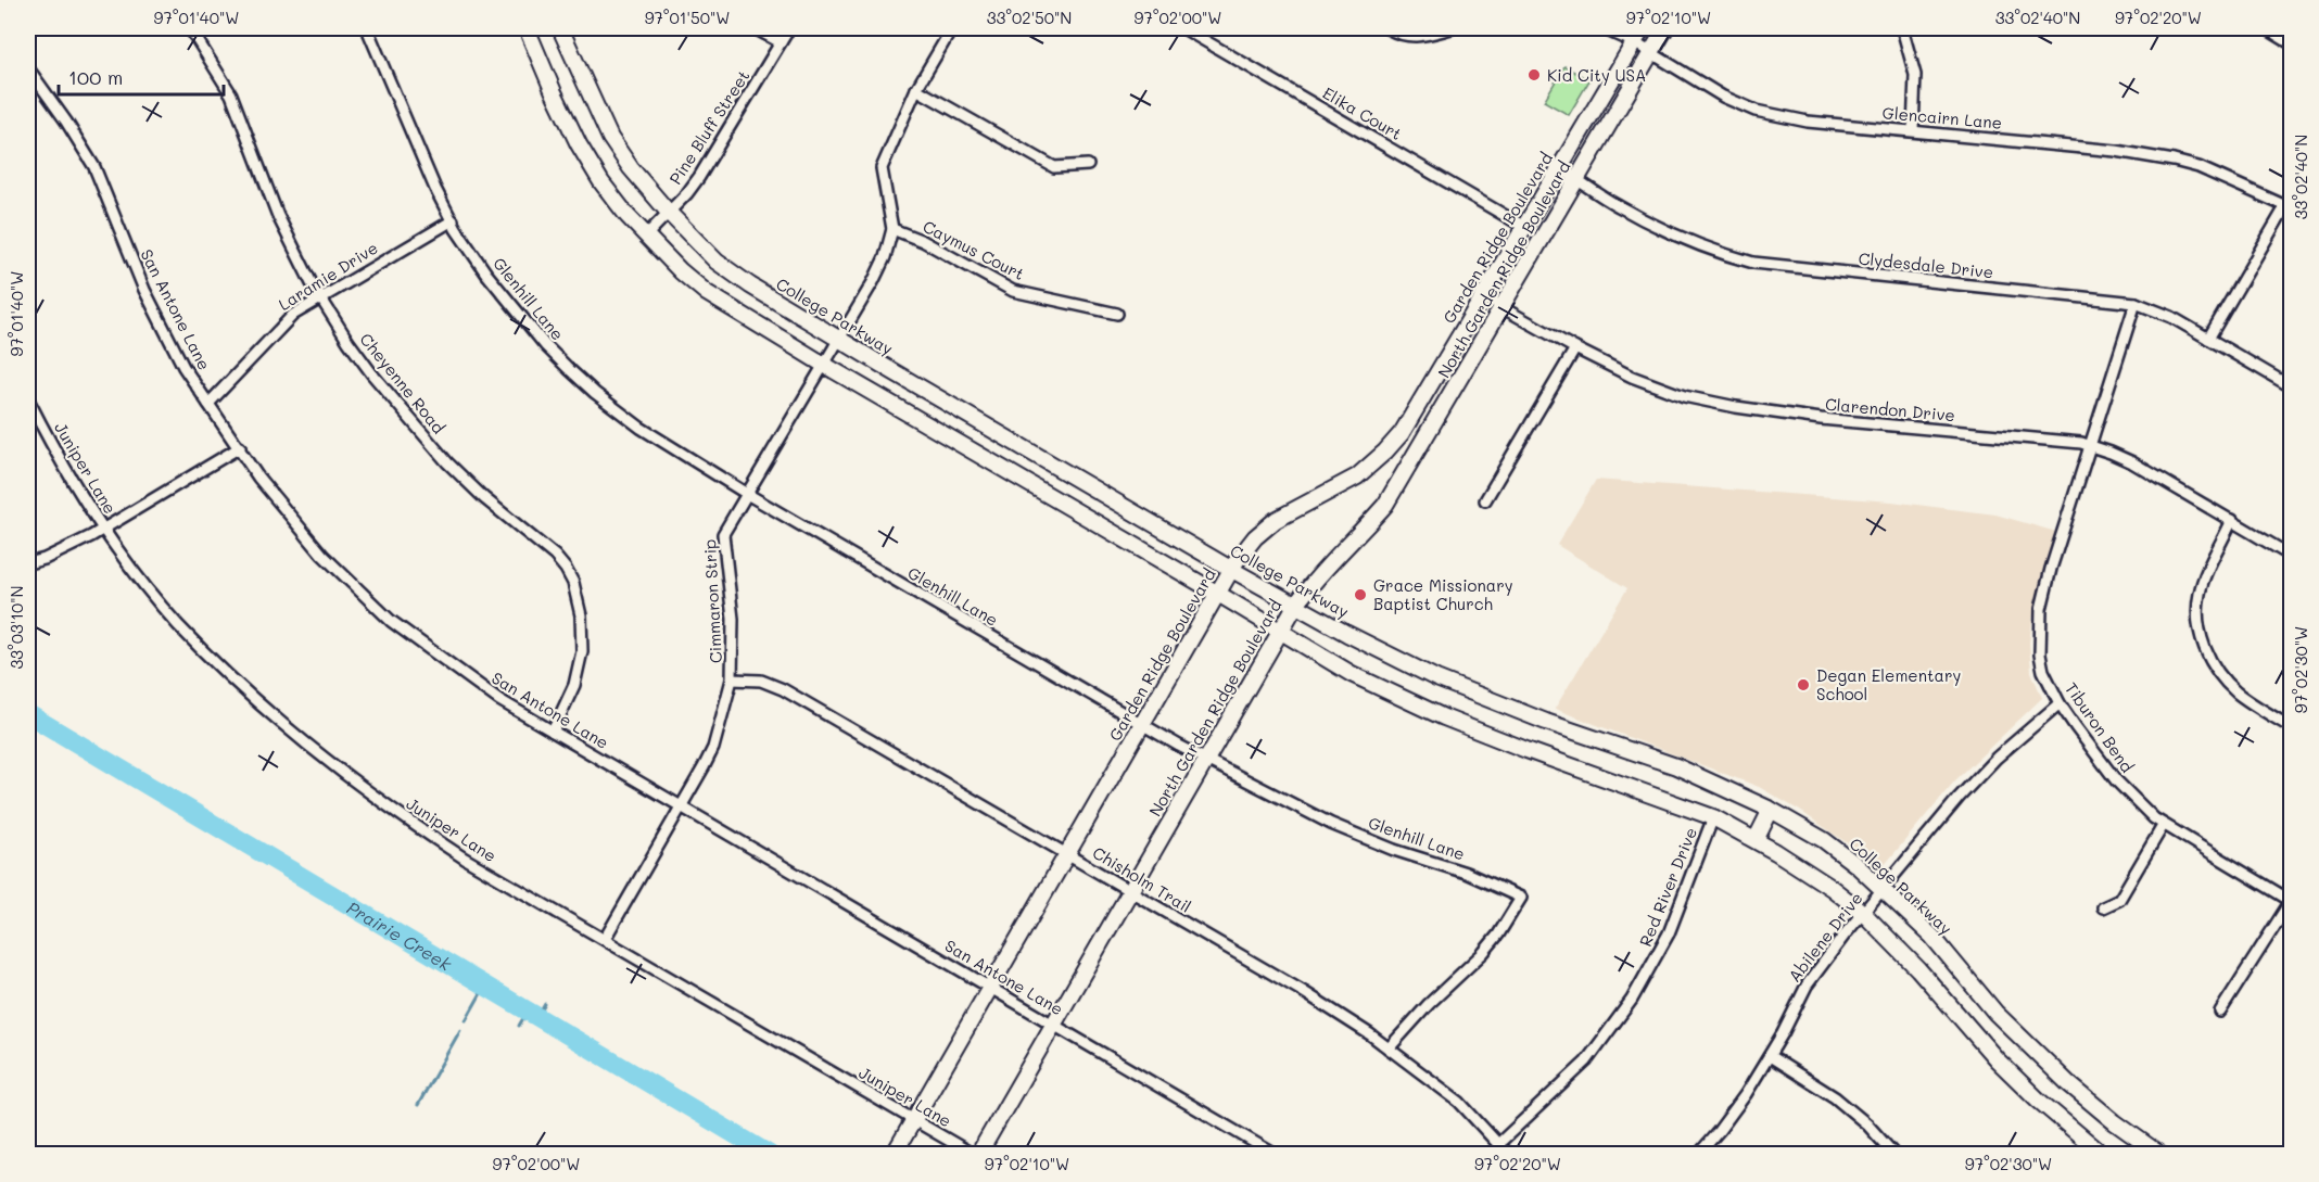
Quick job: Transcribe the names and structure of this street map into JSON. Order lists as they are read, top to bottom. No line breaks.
{"streets":{"main road":["Garden Ridge Boulevard","North Garden Ridge Boulevard","College Parkway"],"street":["Elika Court","Glencairn Lane","Pine Bluff Street","Caymus Court","Clydesdale Drive","Laramie Drive","Glenhill Lane","San Antone Lane","Cheyenne Road","Clarendon Drive","Juniper Lane","Cimmaron Strip","Tiburon Bend","Chisholm Trail","Red River Drive","Abilene Drive"]},"crossings":[["Elika Court","Garden Ridge Boulevard"],["Glencairn Lane","Garden Ridge Boulevard"],["Glencairn Lane","North Garden Ridge Boulevard"],["Pine Bluff Street","College Parkway"],["Garden Ridge Boulevard","Clydesdale Drive"],["Garden Ridge Boulevard","Glenhill Lane"],["Garden Ridge Boulevard","San Antone Lane"],["Garden Ridge Boulevard","College Parkway"],["Garden Ridge Boulevard","Clarendon Drive"],["Garden Ridge Boulevard","Juniper Lane"],["Garden Ridge Boulevard","Chisholm Trail"],["Caymus Court","Cimmaron Strip"],["Clydesdale Drive","North Garden Ridge Boulevard"],["Clydesdale Drive","Tiburon Bend"],["North Garden Ridge Boulevard","Glenhill Lane"],["North Garden Ridge Boulevard","San Antone Lane"],["North Garden Ridge Boulevard","College Parkway"],["North Garden Ridge Boulevard","Clarendon Drive"],["North Garden Ridge Boulevard","Juniper Lane"],["North Garden Ridge Boulevard","Chisholm Trail"],["Laramie Drive","Glenhill Lane"],["Laramie Drive","San Antone Lane"],["Laramie Drive","Cheyenne Road"],["Glenhill Lane","Cimmaron Strip"],["Glenhill Lane","Chisholm Trail"],["San Antone Lane","Cheyenne Road"],["San Antone Lane","Cimmaron Strip"],["College Parkway","Cimmaron Strip"],["College Parkway","Abilene Drive"],["Clarendon Drive","Tiburon Bend"],["Juniper Lane","Cimmaron Strip"],["Cimmaron Strip","Chisholm Trail"],["Tiburon Bend","Abilene Drive"],["Chisholm Trail","Red River Drive"]],"water":["Prairie Creek"],"places":["Kid City USA","Grace Missionary Baptist Church","Degan Elementary School"],"scale_bar":"100 m","coordinates":["97°01'40\"W","97°01'50\"W","33°02'50\"N","97°02'00\"W","97°02'10\"W","33°02'40\"N","97°02'20\"W","33°03'10\"N","97°02'30\"W"]}
